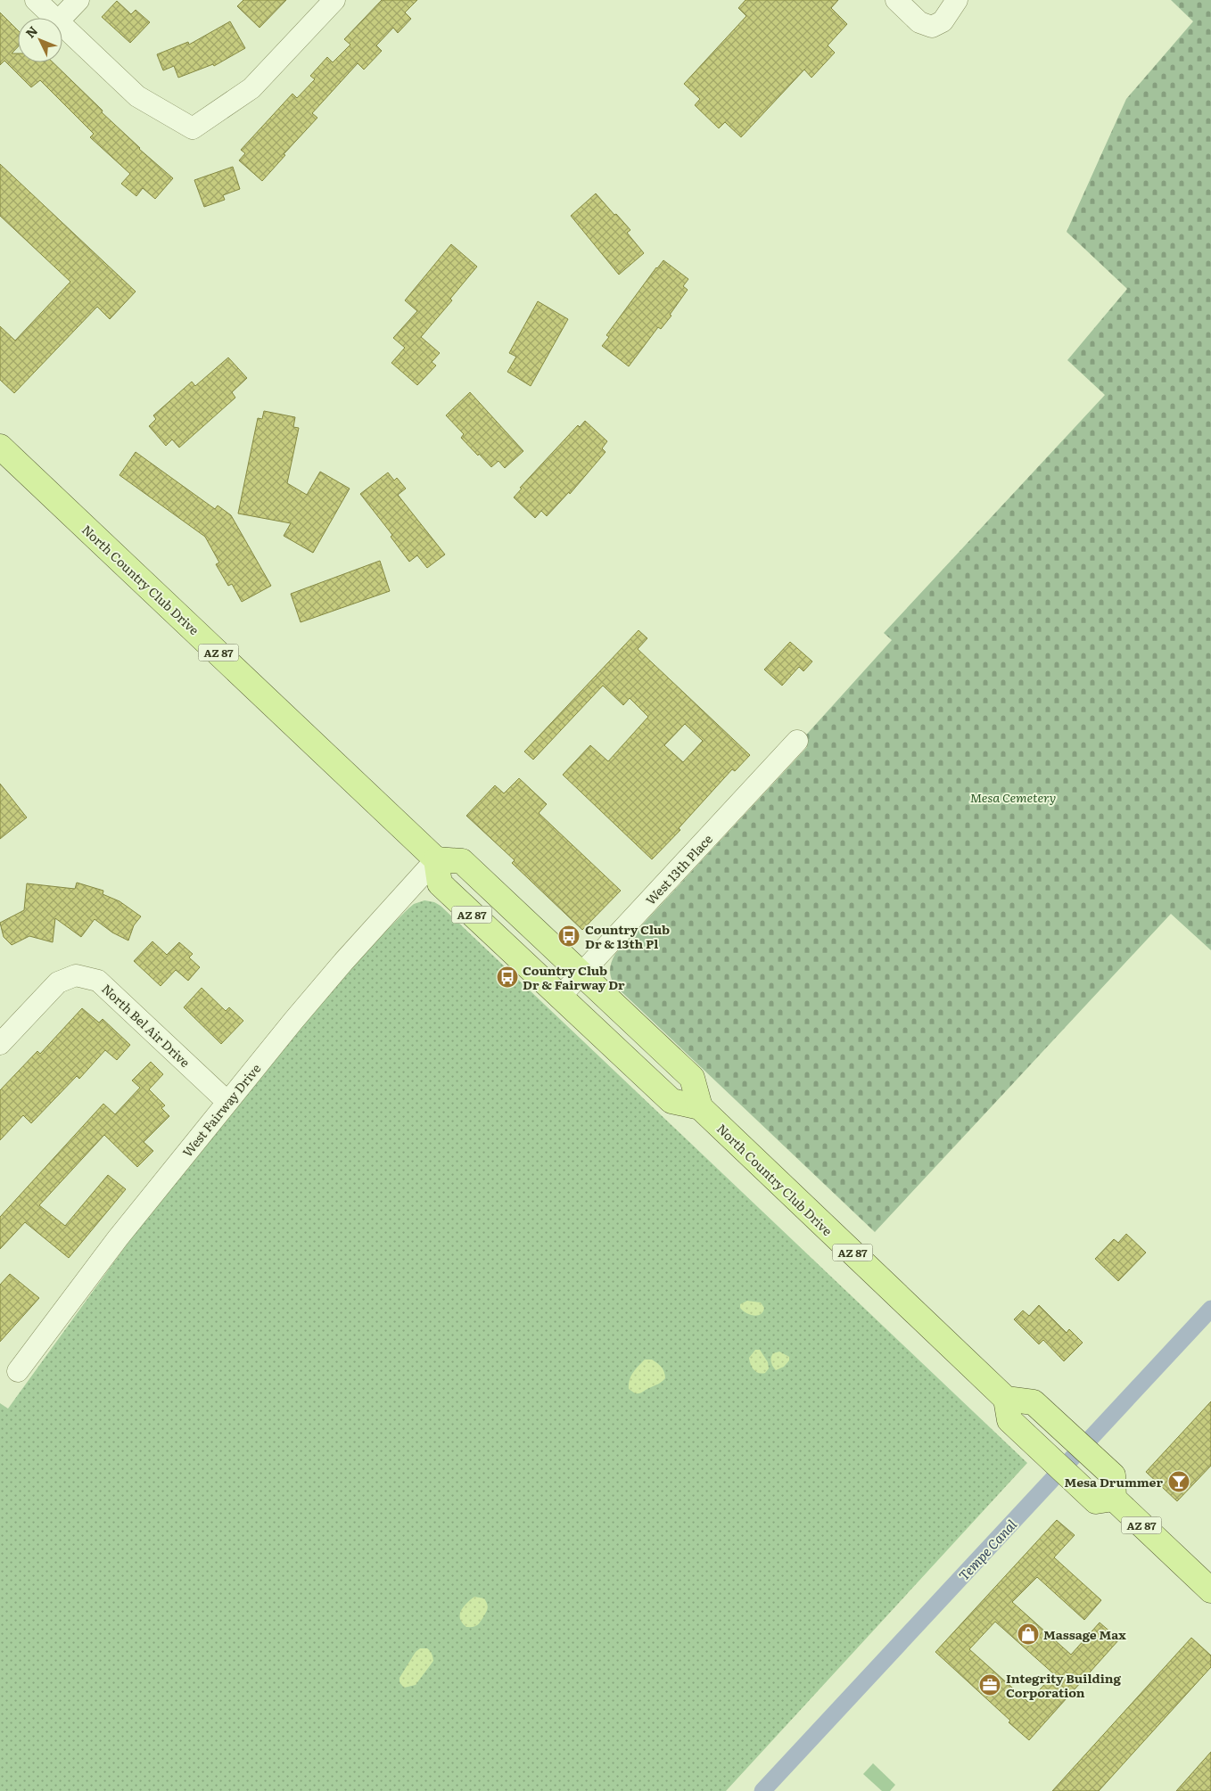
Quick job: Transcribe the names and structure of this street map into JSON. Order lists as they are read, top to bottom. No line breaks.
{"streets":{"main road":["North Country Club Drive","AZ 87"],"street":["West 13th Place","North Bel Air Drive","West Fairway Drive"]},"crossings":[["North Country Club Drive","AZ 87"],["North Country Club Drive","West Fairway Drive"],["AZ 87","West 13th Place"],["AZ 87","West Fairway Drive"],["North Bel Air Drive","West Fairway Drive"]],"water":["Tempe Canal"],"parks":["Mesa Cemetery"],"places":{"bus stop":["Country Club Dr & 13th Pl","Country Club Dr & Fairway Dr"],"bar":["Mesa Drummer"],"shop":["Massage Max"],"office":["Integrity Building Corporation"]},"north":"top left"}
